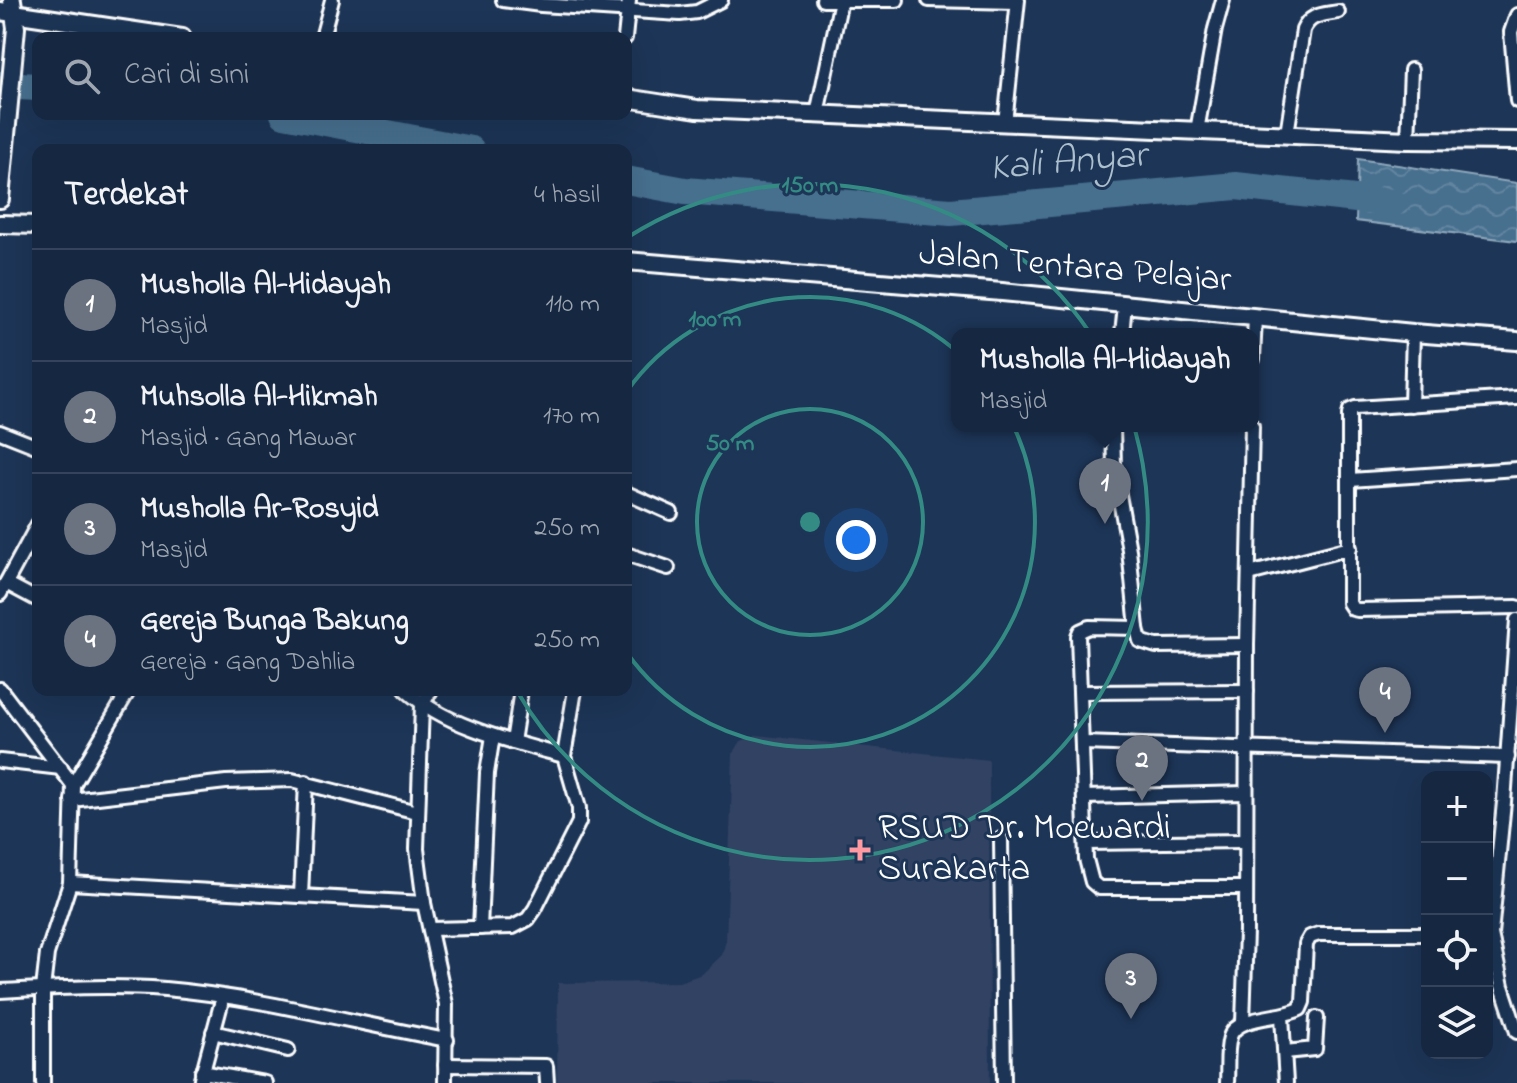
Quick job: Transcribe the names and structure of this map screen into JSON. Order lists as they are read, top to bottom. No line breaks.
{"streets":{"main road":["Jalan Tentara Pelajar"]},"water":["Kali Anyar"],"places":{"health":["RSUD Dr. Moewardi Surakarta"]},"page":{"search":"Cari di sini","heading":["Terdekat","4 hasil"],"list":[{"mark":"1","name":"Musholla Al-Hidayah","note":"Masjid","value":"110 m"},{"mark":"2","name":"Muhsolla Al-Hikmah","note":"Masjid · Gang Mawar","value":"170 m"},{"mark":"3","name":"Musholla Ar-Rosyid","note":"Masjid","value":"250 m"},{"mark":"4","name":"Gereja Bunga Bakung","note":"Gereja · Gang Dahlia","value":"250 m"}],"popup":["Musholla Al-Hidayah","Masjid"],"pins":["1","4","2","3"],"map_buttons":["+","−"]},"rings":["150 m","100 m","50 m"]}
